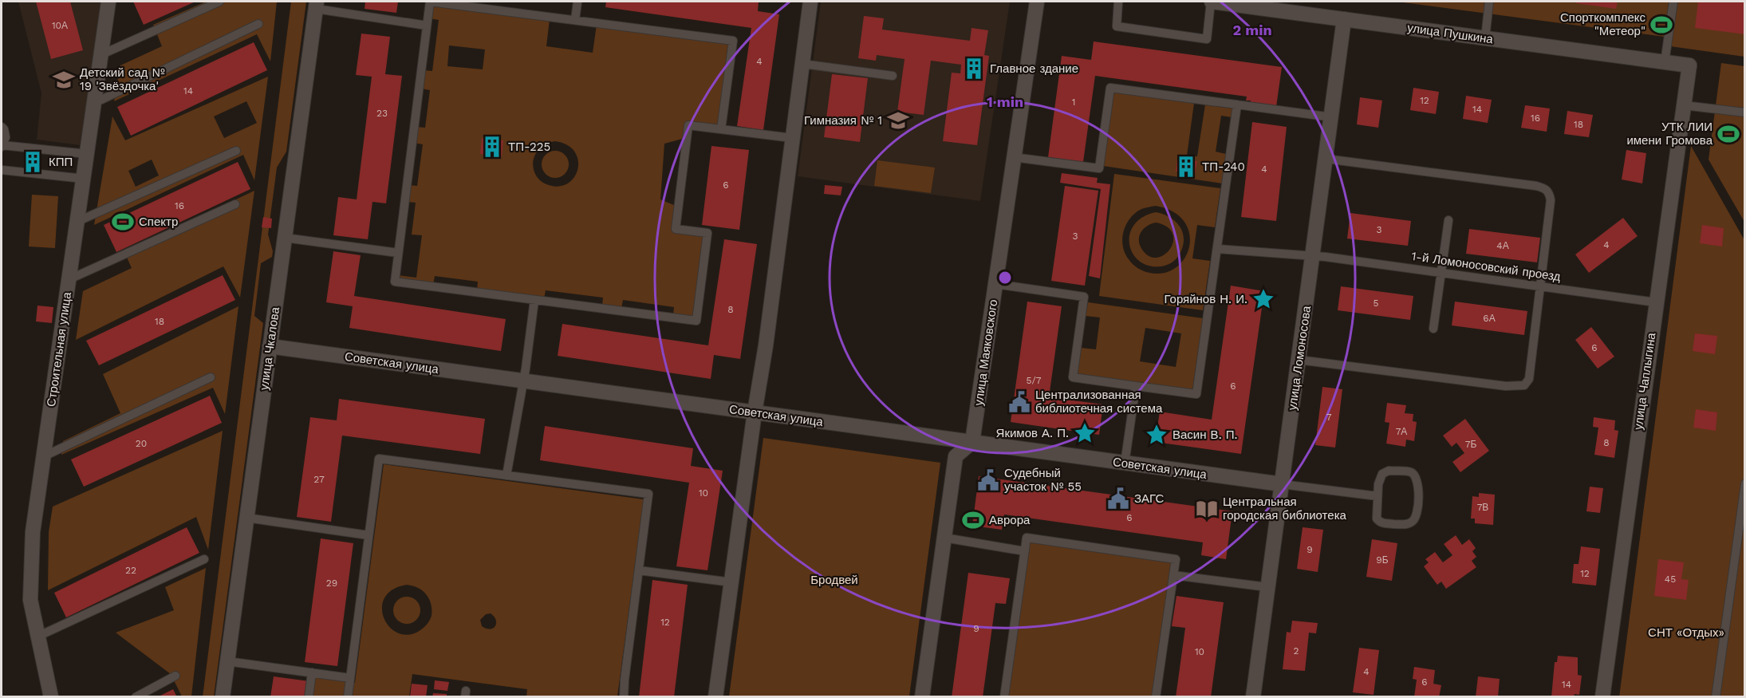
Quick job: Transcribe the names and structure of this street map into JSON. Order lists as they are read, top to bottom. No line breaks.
{"streets":{"street":["улица Пушкина","улица Чкалова","Строительная улица","улица Маяковского","улица Ломоносова","Советская улица","улица Чаплыгина"],"lane":["1-й Ломоносовский проезд"]},"crossings":[["улица Пушкина","улица Ломоносова"],["улица Пушкина","улица Чаплыгина"],["1-й Ломоносовский проезд","улица Ломоносова"],["1-й Ломоносовский проезд","улица Чаплыгина"],["улица Чкалова","Советская улица"],["улица Маяковского","Советская улица"],["улица Ломоносова","Советская улица"]],"parks":["Бродвей","СНТ «Отдых»"],"places":{"sports":["Спорткомплекс \"Метеор\"","УТК ЛИИ имени Громова","Спектр","Аврора"],"building":["Главное здание","ТП-225","КПП","ТП-240"],"school or university":["Детский сад № 19 'Звёздочка'","Гимназия № 1"],"place":["Горяйнов Н. И.","Якимов А. П.","Васин В. П."],"public building":["Централизованная библиотечная система","Судебный участок № 55","ЗАГС"],"library":["Центральная городская библиотека"]},"house_numbers":["10А","4","14","12","1","14","23","16","18","4","6","16","3","3","4","4А","5","8","6А","18","6","5/7","6","7","7А","8","20","7Б","27","10","7В","6","9","9Б","22","12","45","29","12","9","2","10","4","6","14"],"rings":["2 min","1 min"]}
